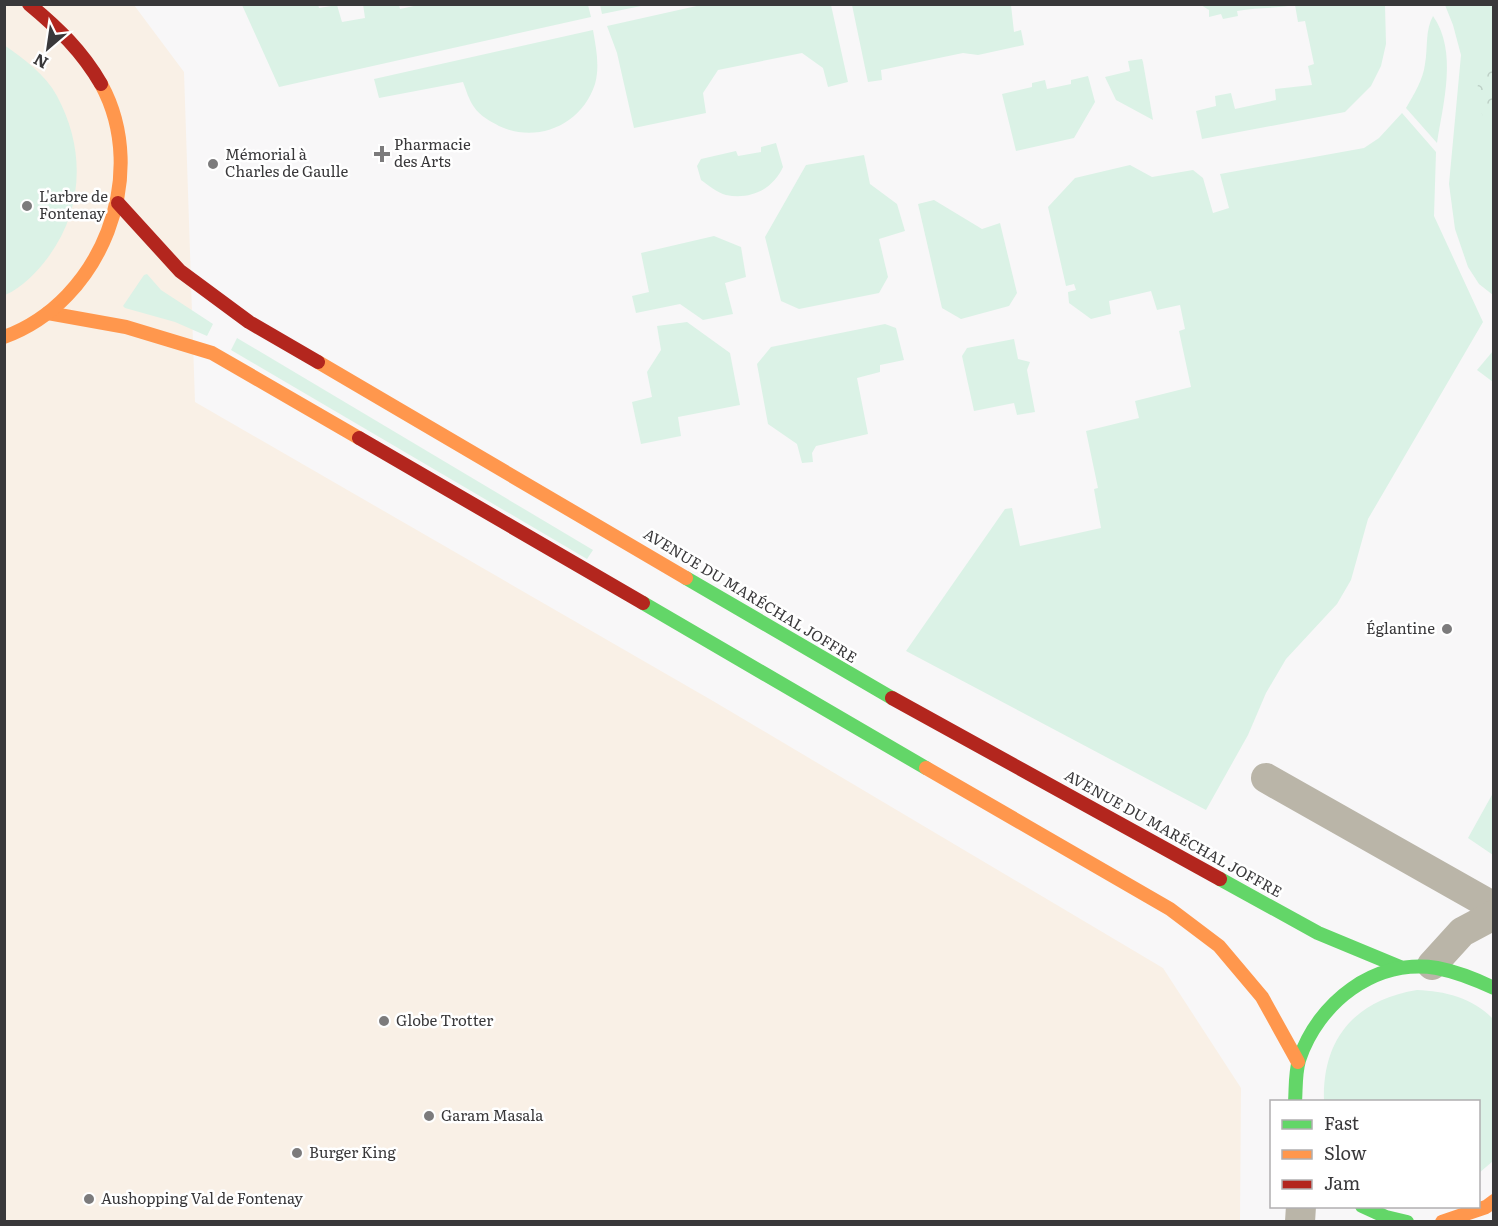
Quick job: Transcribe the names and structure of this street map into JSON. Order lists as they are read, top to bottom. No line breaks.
{"streets":{"main road":["AVENUE DU MARÉCHAL JOFFRE"]},"places":{"health":["Pharmacie des Arts"],"other":["Mémorial à Charles de Gaulle","L'arbre de Fontenay","Églantine","Globe Trotter","Garam Masala","Burger King","Aushopping Val de Fontenay"]},"legend":["Fast","Slow","Jam"],"north":"bottom left"}
